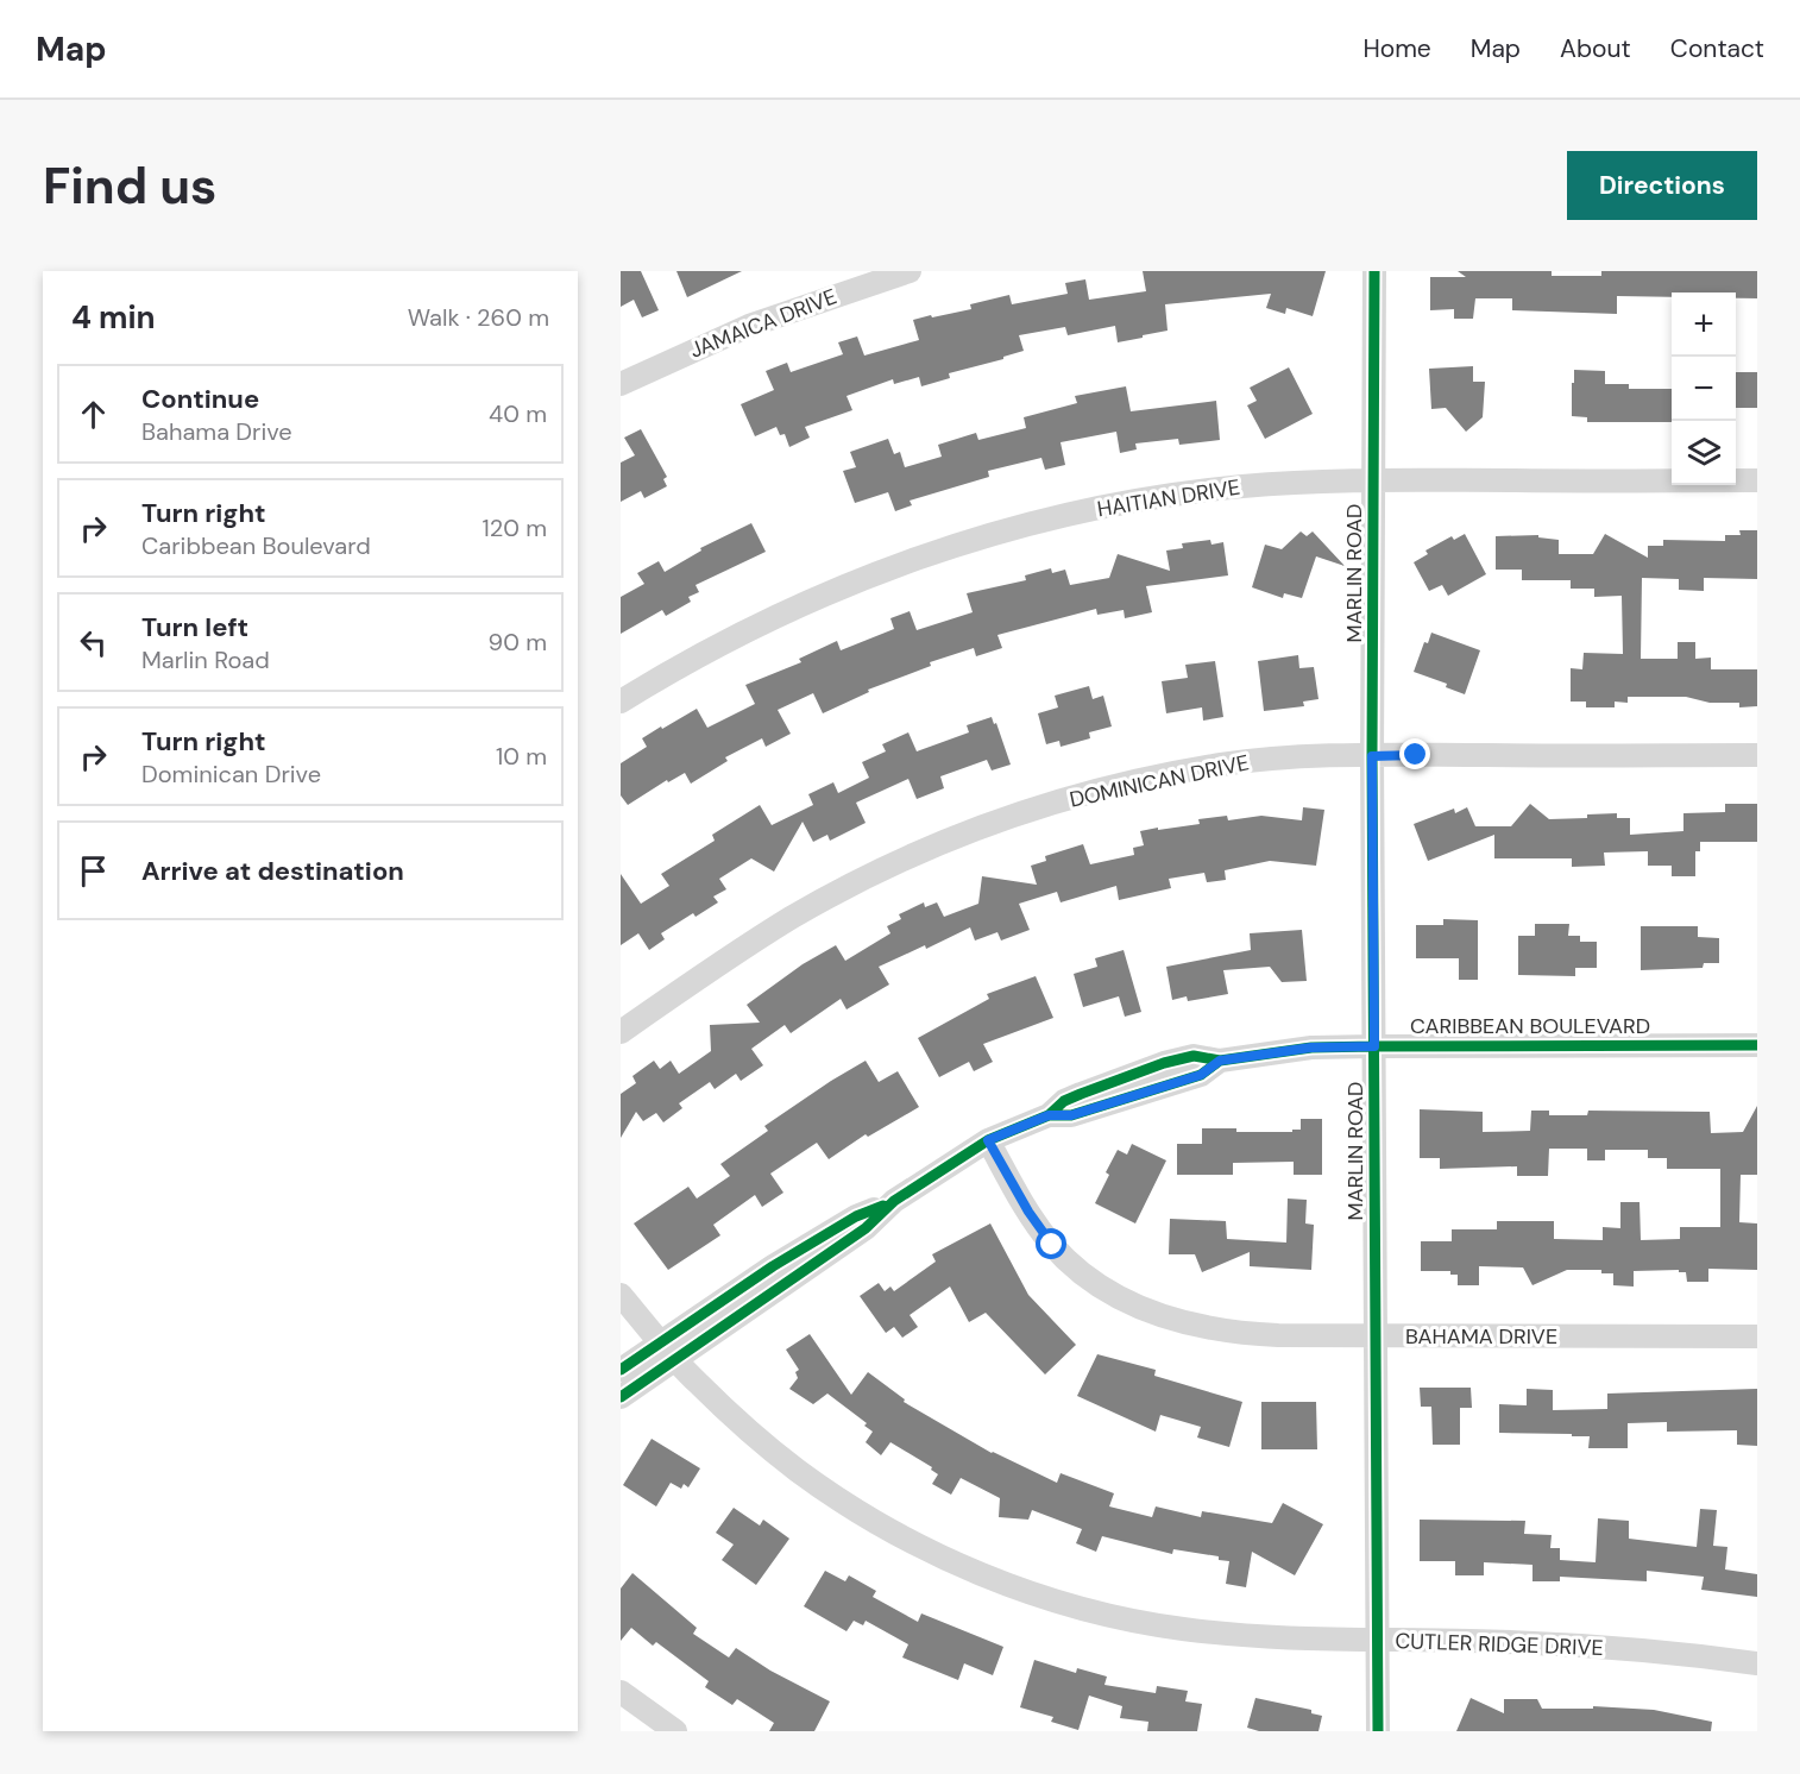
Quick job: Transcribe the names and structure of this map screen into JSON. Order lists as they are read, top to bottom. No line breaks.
{"streets":{"street":["JAMAICA DRIVE","HAITIAN DRIVE","MARLIN ROAD","DOMINICAN DRIVE","CARIBBEAN BOULEVARD","BAHAMA DRIVE","CUTLER RIDGE DRIVE"]},"crossings":[["HAITIAN DRIVE","MARLIN ROAD"],["MARLIN ROAD","DOMINICAN DRIVE"],["MARLIN ROAD","CARIBBEAN BOULEVARD"],["MARLIN ROAD","BAHAMA DRIVE"],["MARLIN ROAD","CUTLER RIDGE DRIVE"],["CARIBBEAN BOULEVARD","BAHAMA DRIVE"],["CARIBBEAN BOULEVARD","CUTLER RIDGE DRIVE"]],"page":{"header":"Map","nav":["Home","Map","About","Contact"],"buttons":"Directions","title":"Find us","heading":["4 min","Walk · 260 m"],"map_buttons":["+","−"],"list":[["Continue","Bahama Drive","40 m"],["Turn right","Caribbean Boulevard","120 m"],["Turn left","Marlin Road","90 m"],["Turn right","Dominican Drive","10 m"],"Arrive at destination"]}}
